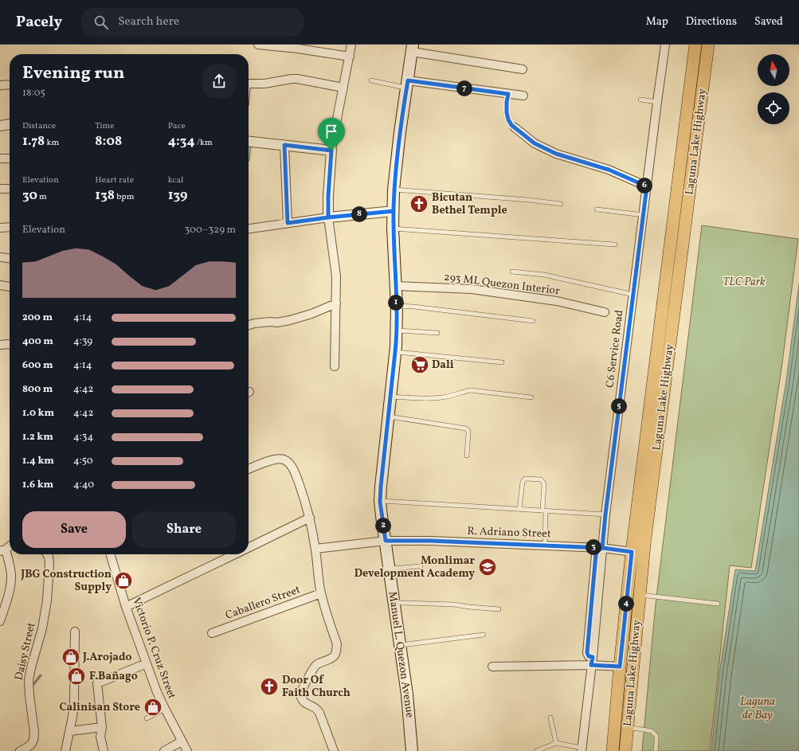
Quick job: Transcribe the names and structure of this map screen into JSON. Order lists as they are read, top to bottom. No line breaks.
{"streets":{"main road":["Laguna Lake Highway","Manuel L. Quezon Avenue"],"street":["293 ML Quezon Interior","C6 Service Road","R. Adriano Street","Caballero Street","Victorio P. Cruz Street","Daisy Street"]},"crossings":[["Laguna Lake Highway","R. Adriano Street"],["293 ML Quezon Interior","Manuel L. Quezon Avenue"],["C6 Service Road","R. Adriano Street"],["R. Adriano Street","Manuel L. Quezon Avenue"]],"water":["Laguna de Bay"],"parks":["TLC Park"],"places":{"church":["Bicutan Bethel Temple","Door Of Faith Church"],"supermarket":["Dali"],"school or university":["Monlimar Development Academy"],"shop":["JBG Construction Supply","J.Arojado","F.Bañago","Calinisan Store"]},"north":"top","page":{"header":"Pacely","search":"Search here","nav":["Map","Directions","Saved"],"heading":["Evening run","18:05"],"pins":["7","6","8","1","5","2","3","4"],"stats":[["Distance","1.78 km"],["Time","8:08"],["Pace","4:34 /km"],["Elevation","30 m"],["Heart rate","138 bpm"],["kcal","139"]],"chart":["Elevation","300–329 m"],"list":[{"name":"200 m","note":"4:14"},{"name":"400 m","note":"4:39"},{"name":"600 m","note":"4:14"},{"name":"800 m","note":"4:42"},{"name":"1.0 km","note":"4:42"},{"name":"1.2 km","note":"4:34"},{"name":"1.4 km","note":"4:50"},{"name":"1.6 km","note":"4:40"}],"buttons":["Save","Share"]}}
